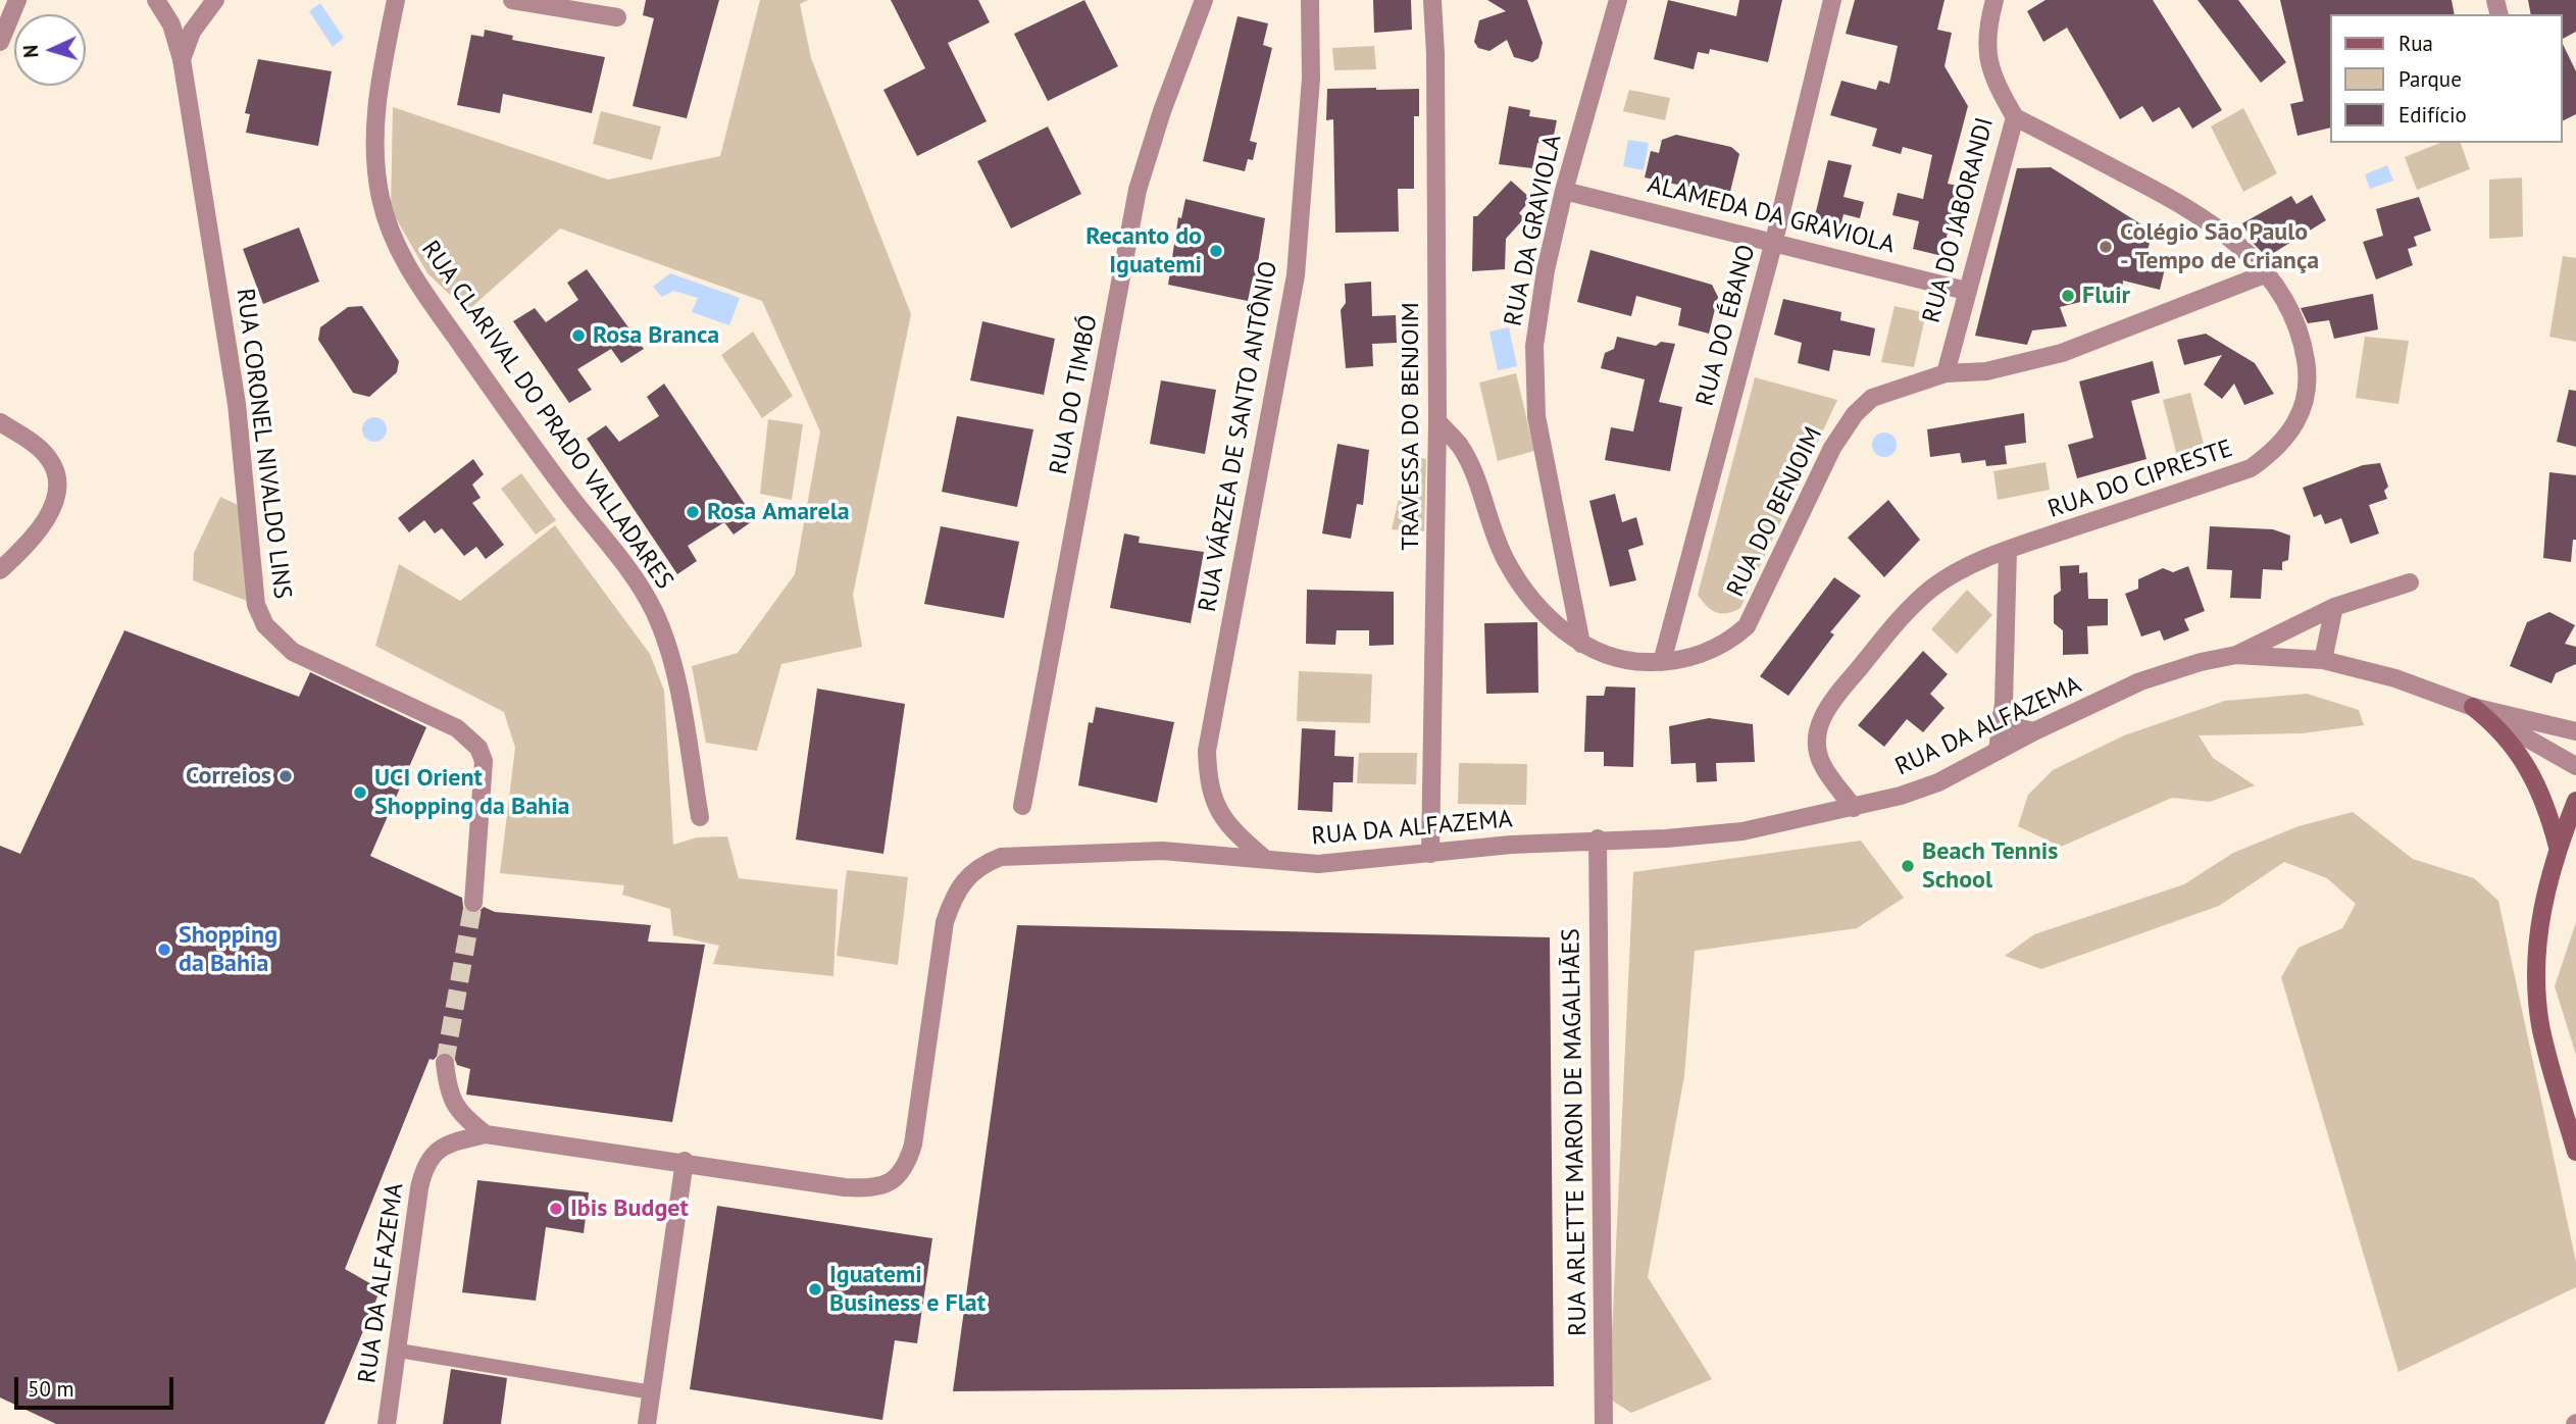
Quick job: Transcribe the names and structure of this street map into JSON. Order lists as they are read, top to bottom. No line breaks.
{"streets":{"street":["ALAMEDA DA GRAVIOLA","RUA DO JABORANDI","RUA DA GRAVIOLA","RUA DO ÉBANO","RUA DO TIMBÓ","RUA CLARIVAL DO PRADO VALLADARES","TRAVESSA DO BENJOIM","RUA VÁRZEA DE SANTO ANTÔNIO","RUA CORONEL NIVALDO LINS","RUA DO CIPRESTE","RUA DO BENJOIM","RUA DA ALFAZEMA","RUA ARLETTE MARON DE MAGALHÃES"]},"crossings":[["ALAMEDA DA GRAVIOLA","RUA DO JABORANDI"],["ALAMEDA DA GRAVIOLA","RUA DA GRAVIOLA"],["ALAMEDA DA GRAVIOLA","RUA DO ÉBANO"],["RUA DO JABORANDI","RUA DO CIPRESTE"],["RUA DO JABORANDI","RUA DO BENJOIM"],["RUA DA GRAVIOLA","RUA DO BENJOIM"],["RUA DO ÉBANO","RUA DO BENJOIM"],["TRAVESSA DO BENJOIM","RUA DO BENJOIM"],["TRAVESSA DO BENJOIM","RUA DA ALFAZEMA"],["RUA VÁRZEA DE SANTO ANTÔNIO","RUA DA ALFAZEMA"],["RUA DO CIPRESTE","RUA DO BENJOIM"],["RUA DO CIPRESTE","RUA DA ALFAZEMA"],["RUA DA ALFAZEMA","RUA ARLETTE MARON DE MAGALHÃES"]],"places":["Colégio São Paulo - Tempo de Criança","Recanto do Iguatemi","Fluir","Rosa Branca","Rosa Amarela","Correios","UCI Orient Shopping da Bahia","Beach Tennis School","Shopping da Bahia","Ibis Budget","Iguatemi Business e Flat"],"legend":["Rua","Parque","Edifício"],"scale_bar":"50 m","north":"left"}
